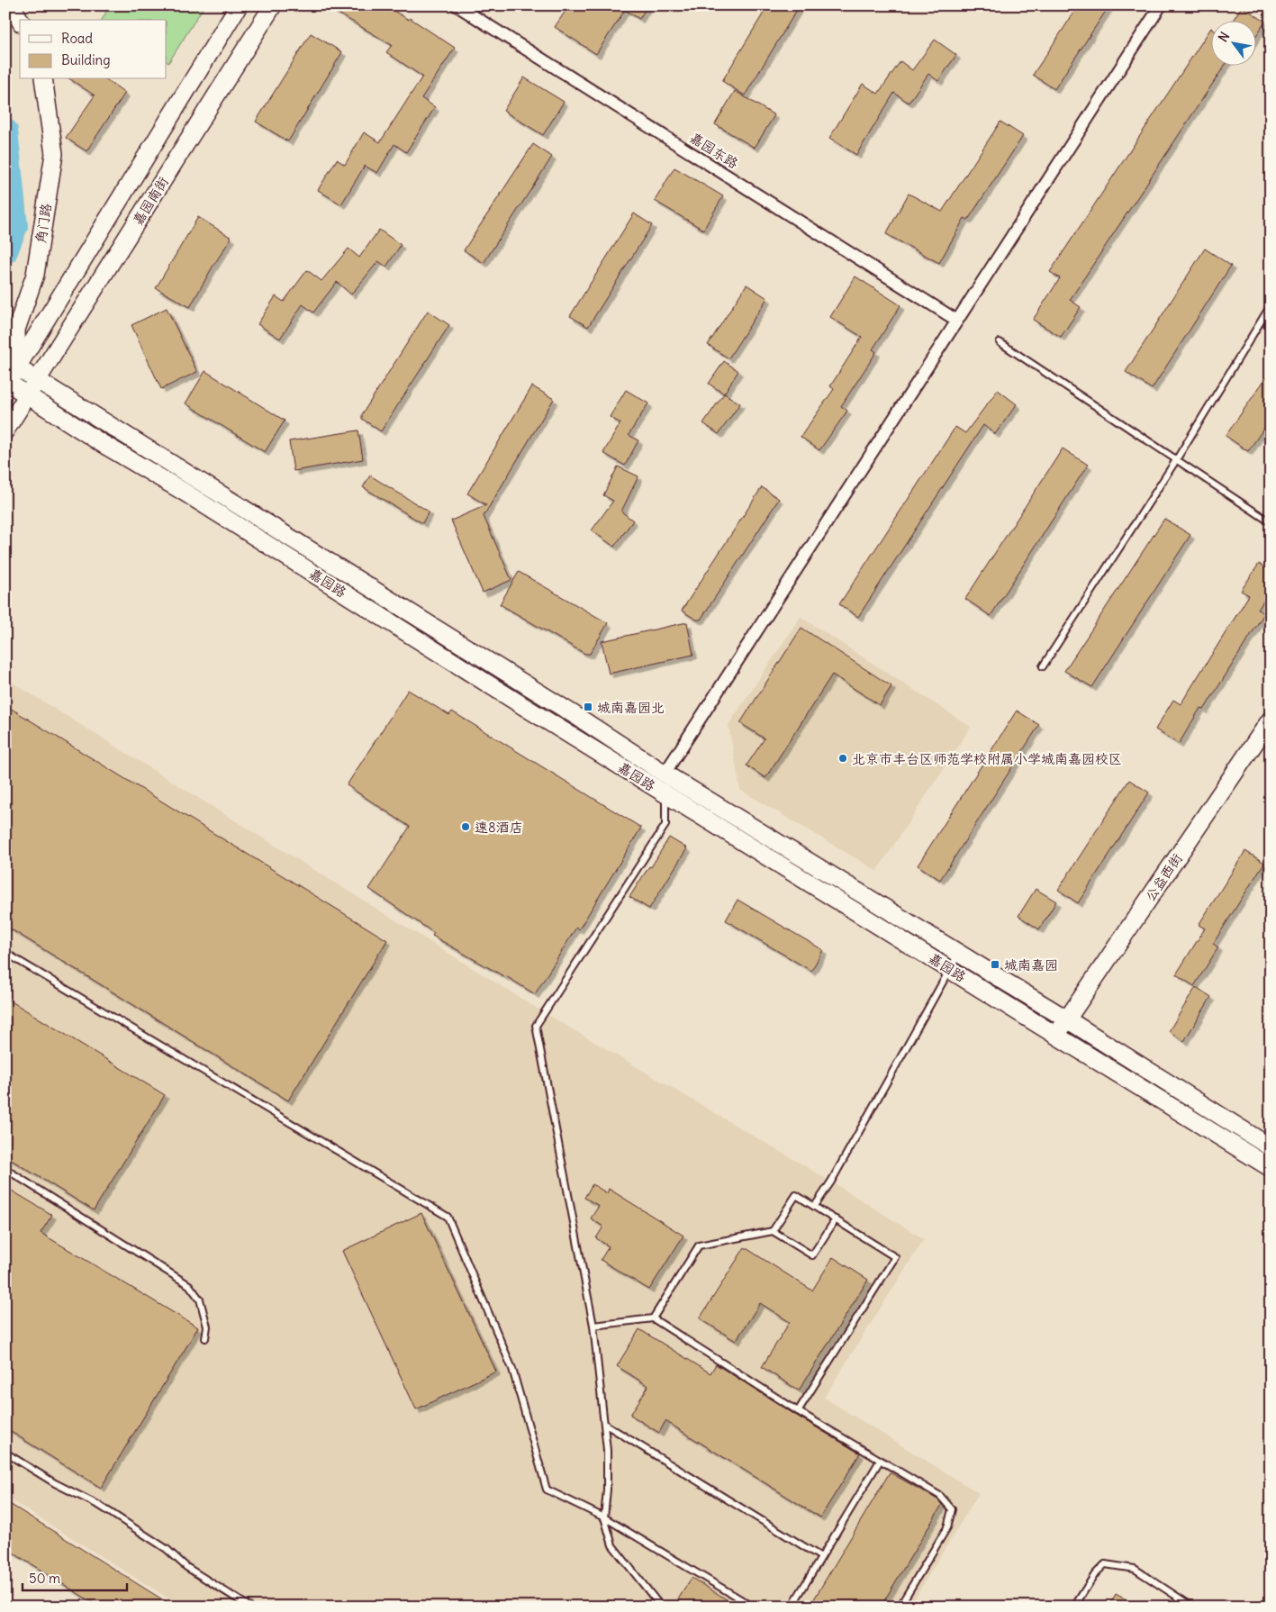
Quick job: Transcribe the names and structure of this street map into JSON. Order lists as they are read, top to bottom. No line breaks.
{"streets":{"main road":["嘉园南街","角门路","嘉园路","公益西街"],"street":["嘉园东路"]},"crossings":[["嘉园南街","角门路"],["嘉园南街","嘉园路"],["角门路","嘉园路"],["嘉园路","公益西街"]],"places":{"transit":["城南嘉园北","城南嘉园"],"other":["北京市丰台区师范学校附属小学城南嘉园校区","速8酒店"]},"legend":["Road","Building"],"scale_bar":"50 m","north":"top left"}
